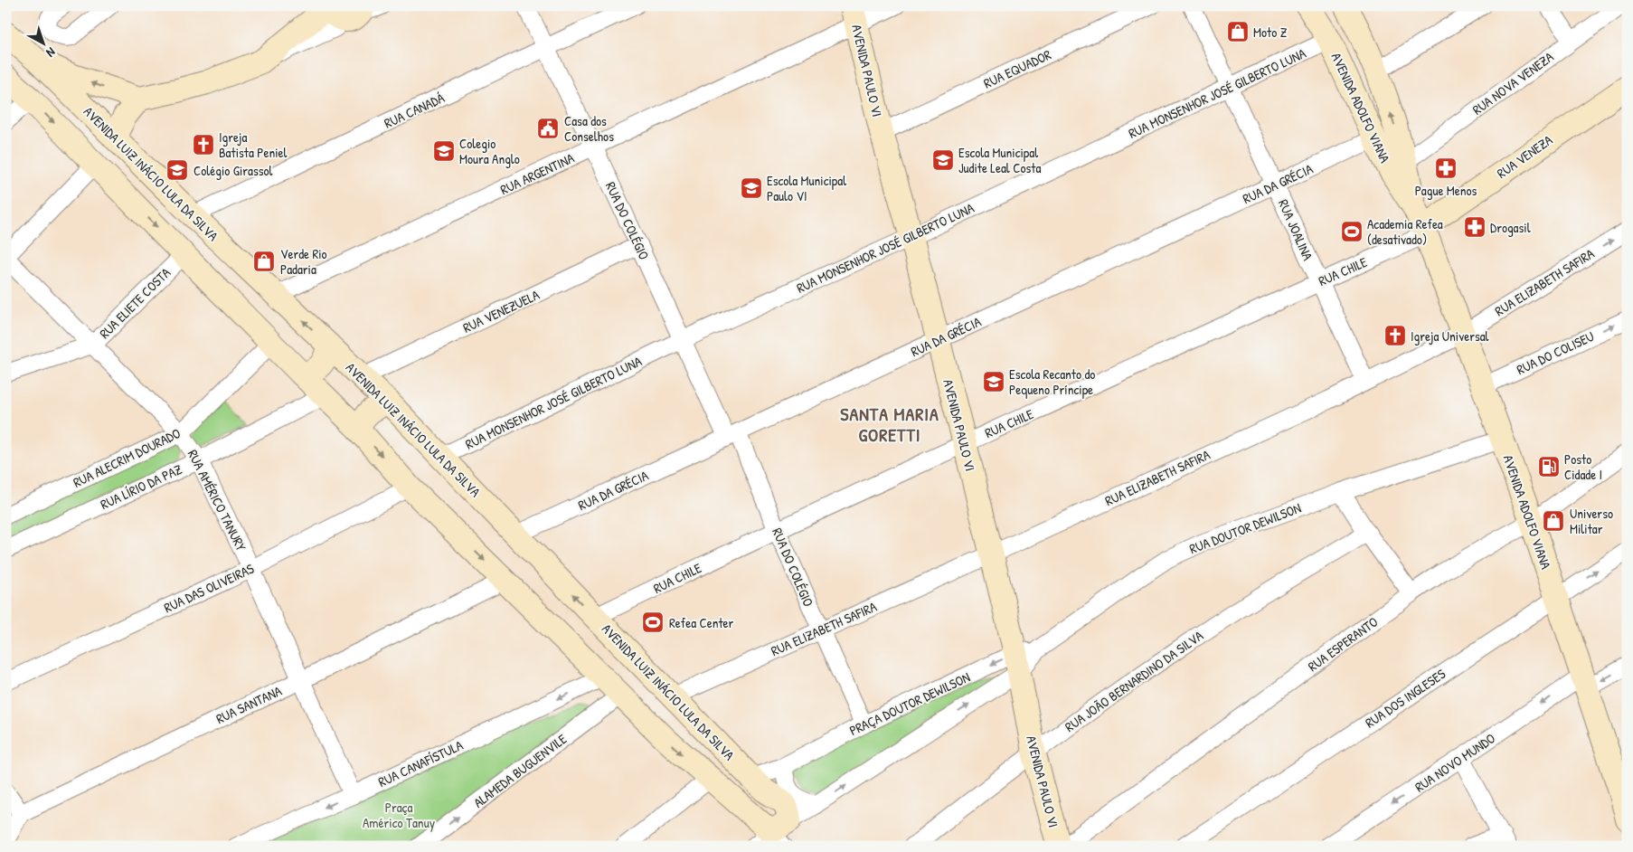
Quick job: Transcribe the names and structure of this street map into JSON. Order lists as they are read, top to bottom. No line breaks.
{"streets":{"street":["RUA EQUADOR","AVENIDA PAULO VI","RUA NOVA VENEZA","RUA MONSENHOR JOSÉ GILBERTO LUNA","AVENIDA ADOLFO VIANA","RUA CANADÁ","RUA VENEZA","AVENIDA LUIZ INÁCIO LULA DA SILVA","RUA ARGENTINA","RUA DA GRÉCIA","RUA DO COLÉGIO","RUA JOALINA","RUA CHILE","RUA ELIZABETH SAFIRA","RUA ELIETE COSTA","RUA VENEZUELA","RUA DO COLISEU","RUA ALECRIM DOURADO","RUA LÍRIO DA PAZ","RUA AMÉRICO TANURY","RUA DOUTOR DEWILSON","RUA DAS OLIVEIRAS","RUA ESPERANTO","RUA JOÃO BERNARDINO DA SILVA","RUA DOS INGLESES","PRAÇA DOUTOR DEWILSON","RUA SANTANA","RUA NOVO MUNDO","RUA CANAFÍSTULA","ALAMEDA BUGUENVILE"]},"crossings":[["RUA EQUADOR","AVENIDA PAULO VI"],["AVENIDA PAULO VI","RUA MONSENHOR JOSÉ GILBERTO LUNA"],["AVENIDA PAULO VI","RUA ARGENTINA"],["AVENIDA PAULO VI","RUA DA GRÉCIA"],["AVENIDA PAULO VI","RUA CHILE"],["AVENIDA PAULO VI","RUA ELIZABETH SAFIRA"],["AVENIDA PAULO VI","RUA JOÃO BERNARDINO DA SILVA"],["AVENIDA PAULO VI","PRAÇA DOUTOR DEWILSON"],["RUA NOVA VENEZA","AVENIDA ADOLFO VIANA"],["RUA MONSENHOR JOSÉ GILBERTO LUNA","AVENIDA ADOLFO VIANA"],["RUA MONSENHOR JOSÉ GILBERTO LUNA","AVENIDA LUIZ INÁCIO LULA DA SILVA"],["RUA MONSENHOR JOSÉ GILBERTO LUNA","RUA DO COLÉGIO"],["RUA MONSENHOR JOSÉ GILBERTO LUNA","RUA JOALINA"],["AVENIDA ADOLFO VIANA","RUA VENEZA"],["AVENIDA ADOLFO VIANA","RUA DA GRÉCIA"],["AVENIDA ADOLFO VIANA","RUA CHILE"],["AVENIDA ADOLFO VIANA","RUA ELIZABETH SAFIRA"],["AVENIDA ADOLFO VIANA","RUA DO COLISEU"],["AVENIDA ADOLFO VIANA","RUA DOUTOR DEWILSON"],["AVENIDA ADOLFO VIANA","RUA ESPERANTO"],["AVENIDA ADOLFO VIANA","RUA DOS INGLESES"],["AVENIDA ADOLFO VIANA","RUA NOVO MUNDO"],["RUA CANADÁ","AVENIDA LUIZ INÁCIO LULA DA SILVA"],["RUA CANADÁ","RUA DO COLÉGIO"],["RUA VENEZA","RUA CHILE"],["AVENIDA LUIZ INÁCIO LULA DA SILVA","RUA ARGENTINA"],["AVENIDA LUIZ INÁCIO LULA DA SILVA","RUA DA GRÉCIA"],["AVENIDA LUIZ INÁCIO LULA DA SILVA","RUA CHILE"],["AVENIDA LUIZ INÁCIO LULA DA SILVA","RUA ELIZABETH SAFIRA"],["AVENIDA LUIZ INÁCIO LULA DA SILVA","RUA VENEZUELA"],["AVENIDA LUIZ INÁCIO LULA DA SILVA","PRAÇA DOUTOR DEWILSON"],["RUA ARGENTINA","RUA DO COLÉGIO"],["RUA DA GRÉCIA","RUA DO COLÉGIO"],["RUA DA GRÉCIA","RUA JOALINA"],["RUA DO COLÉGIO","RUA CHILE"],["RUA DO COLÉGIO","RUA ELIZABETH SAFIRA"],["RUA DO COLÉGIO","RUA VENEZUELA"],["RUA DO COLÉGIO","PRAÇA DOUTOR DEWILSON"],["RUA JOALINA","RUA CHILE"],["RUA JOALINA","RUA ELIZABETH SAFIRA"],["RUA ELIETE COSTA","RUA AMÉRICO TANURY"],["RUA ALECRIM DOURADO","RUA AMÉRICO TANURY"],["RUA LÍRIO DA PAZ","RUA AMÉRICO TANURY"],["RUA AMÉRICO TANURY","RUA DAS OLIVEIRAS"],["RUA AMÉRICO TANURY","RUA SANTANA"],["RUA AMÉRICO TANURY","RUA CANAFÍSTULA"],["RUA DOUTOR DEWILSON","PRAÇA DOUTOR DEWILSON"]],"one_way":["RUA DO COLISEU","RUA NOVO MUNDO","RUA CANAFÍSTULA"],"districts":["SANTA MARIA GORETTI"],"parks":["Praça Américo Tanuy"],"places":{"shop":["Moto Z","Verde Rio Padaria","Universo Militar"],"public building":["Casa dos Conselhos"],"church":["Igreja Batista Peniel","Igreja Universal"],"school or university":["Colegio Moura Anglo","Escola Municipal Judite Leal Costa","Colégio Girassol","Escola Municipal Paulo VI","Escola Recanto do Pequeno Príncipe"],"pharmacy":["Pague Menos","Drogasil"],"sports":["Academia Refea (desativado)","Refea Center"],"fuel station":["Posto Cidade I"]},"north":"bottom right"}
